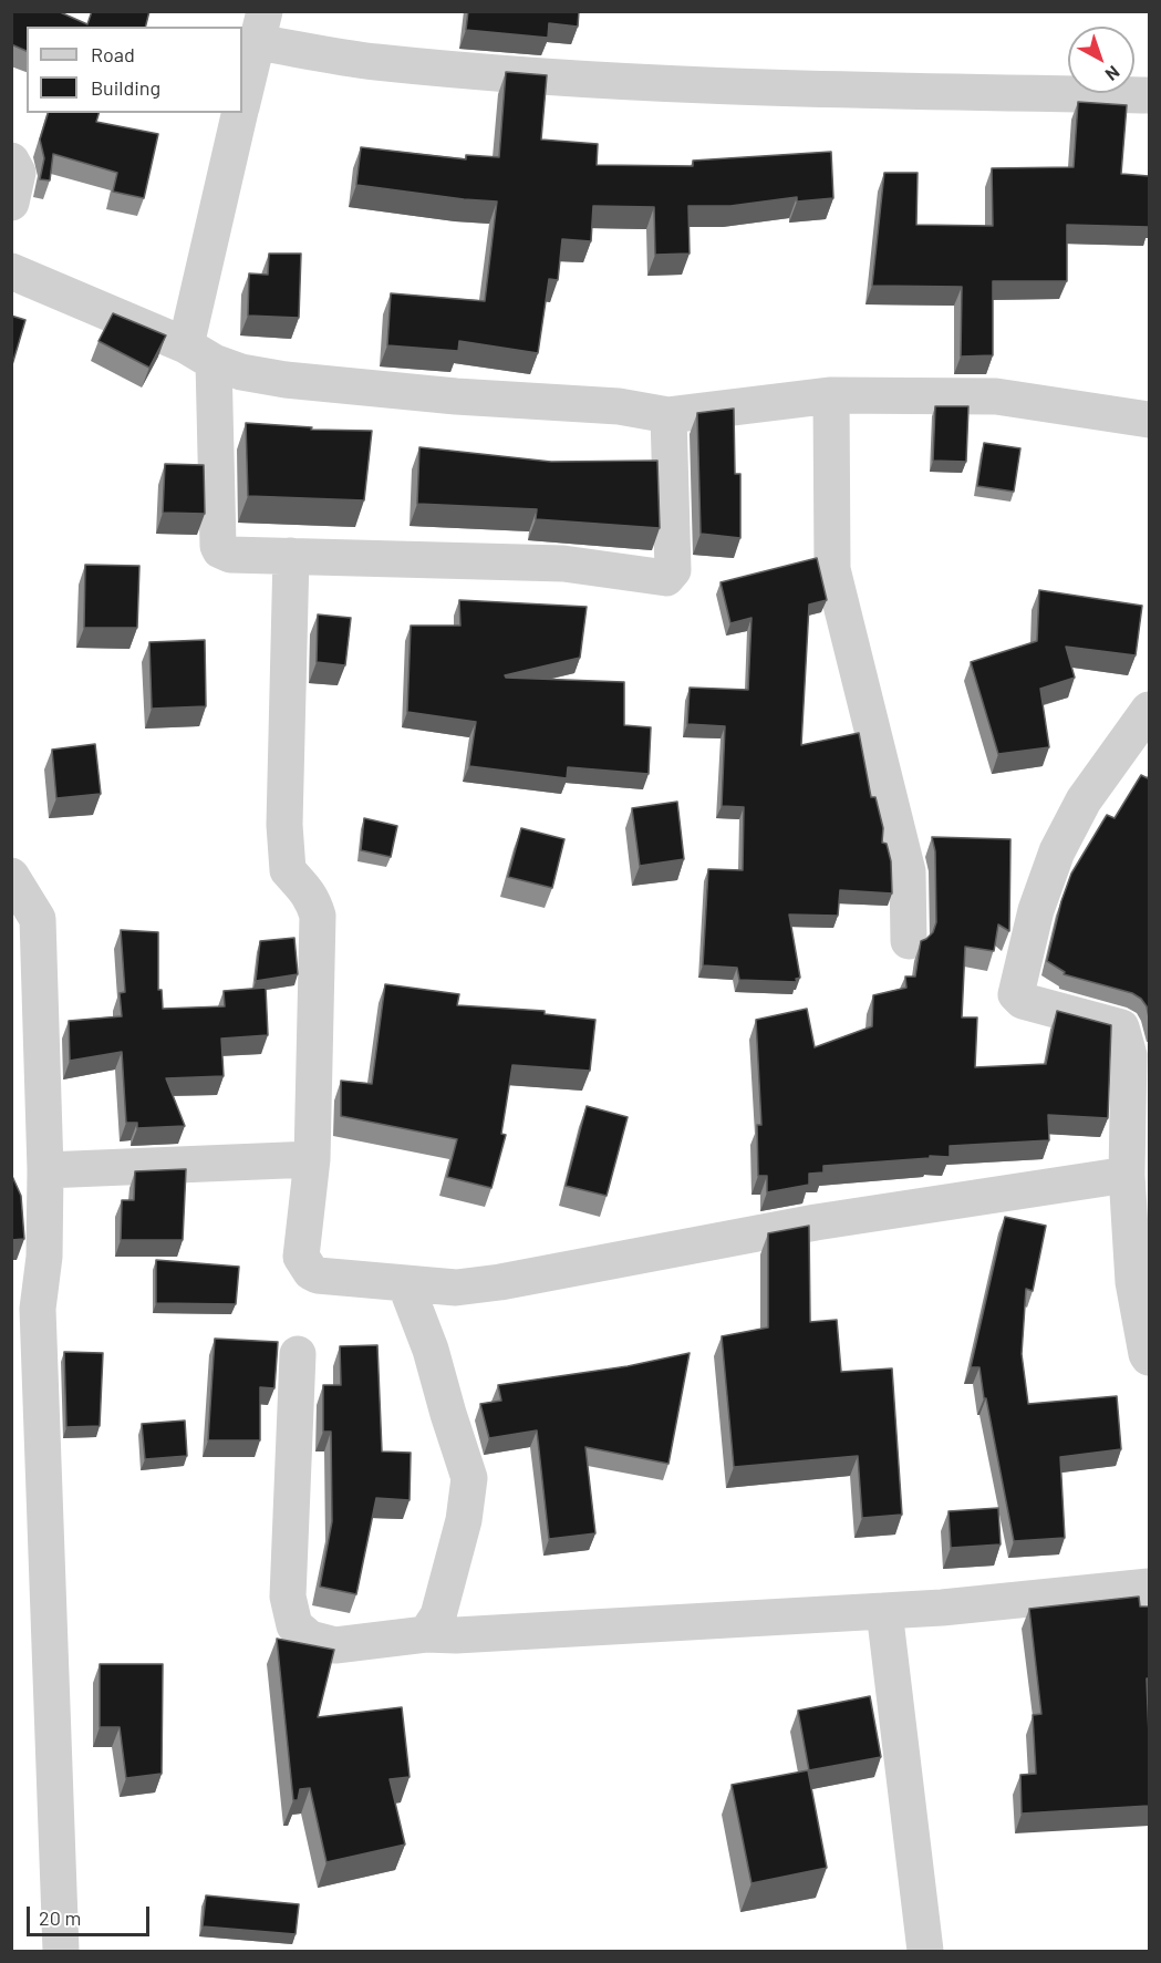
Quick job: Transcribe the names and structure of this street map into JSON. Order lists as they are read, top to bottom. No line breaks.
{"legend":["Road","Building"],"scale_bar":"20 m","north":"bottom right"}
